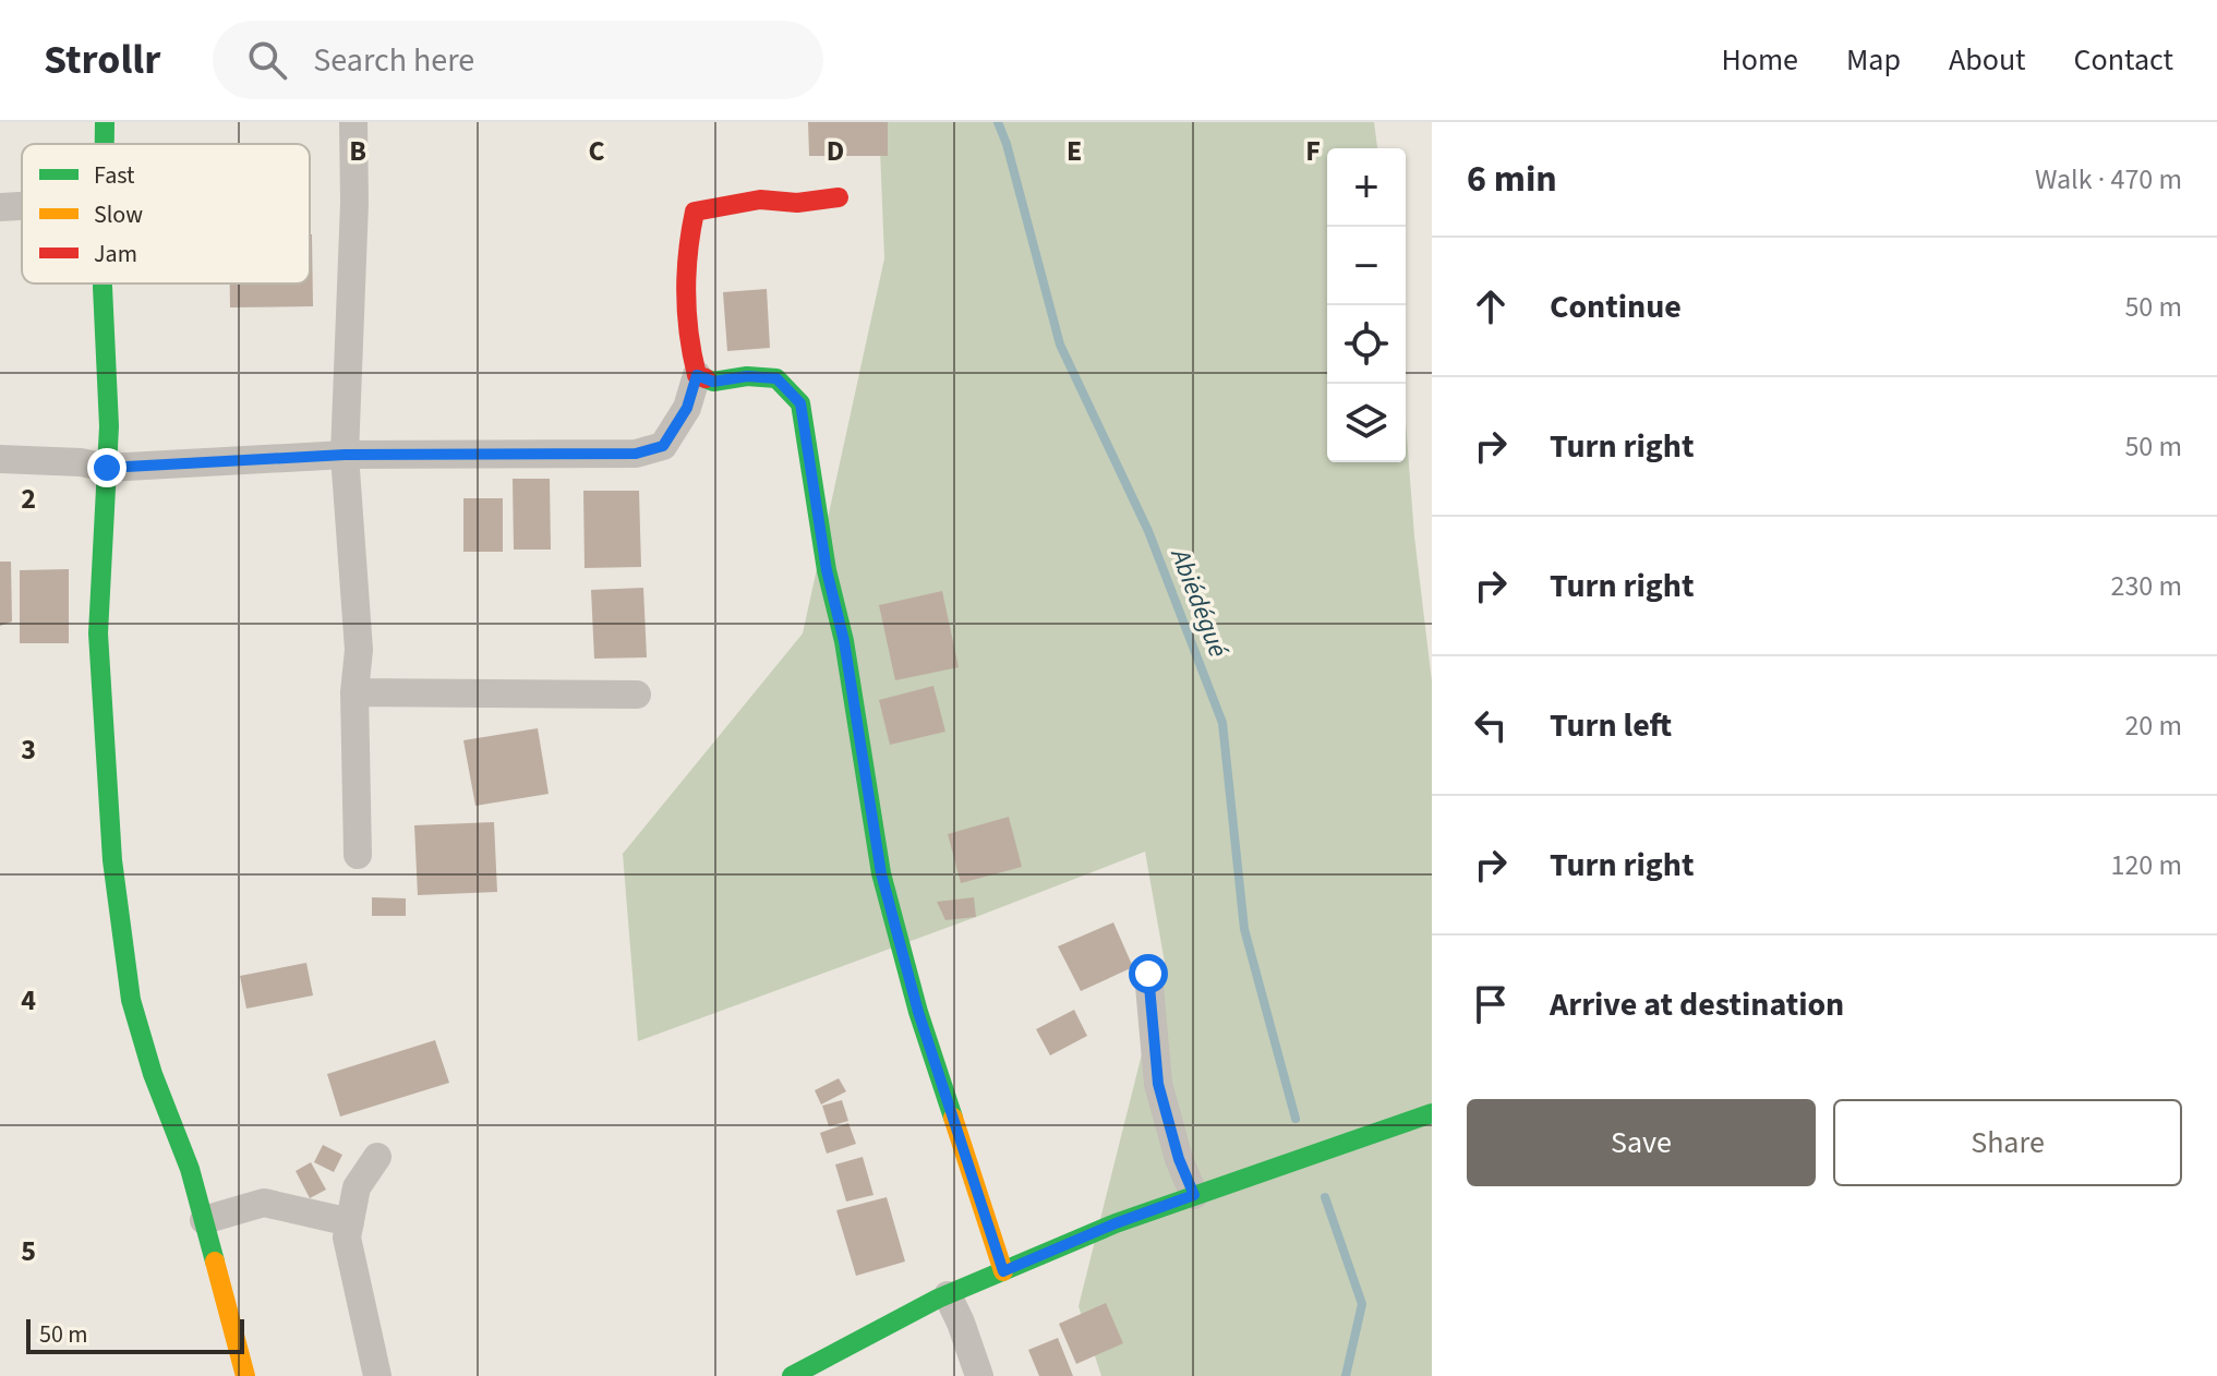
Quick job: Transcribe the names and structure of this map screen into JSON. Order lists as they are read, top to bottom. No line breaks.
{"water":["Abiédégué"],"legend":["Fast","Slow","Jam"],"scale_bar":"50 m","page":{"header":"Strollr","search":"Search here","nav":["Home","Map","About","Contact"],"heading":["6 min","Walk · 470 m"],"map_buttons":["+","−"],"list":[["Continue","50 m"],["Turn right","50 m"],["Turn right","230 m"],["Turn left","20 m"],["Turn right","120 m"],"Arrive at destination"],"buttons":["Save","Share"],"scale":"50 m"},"grid":{"columns":["B","C","D","E","F"],"rows":["2","3","4","5"]}}
